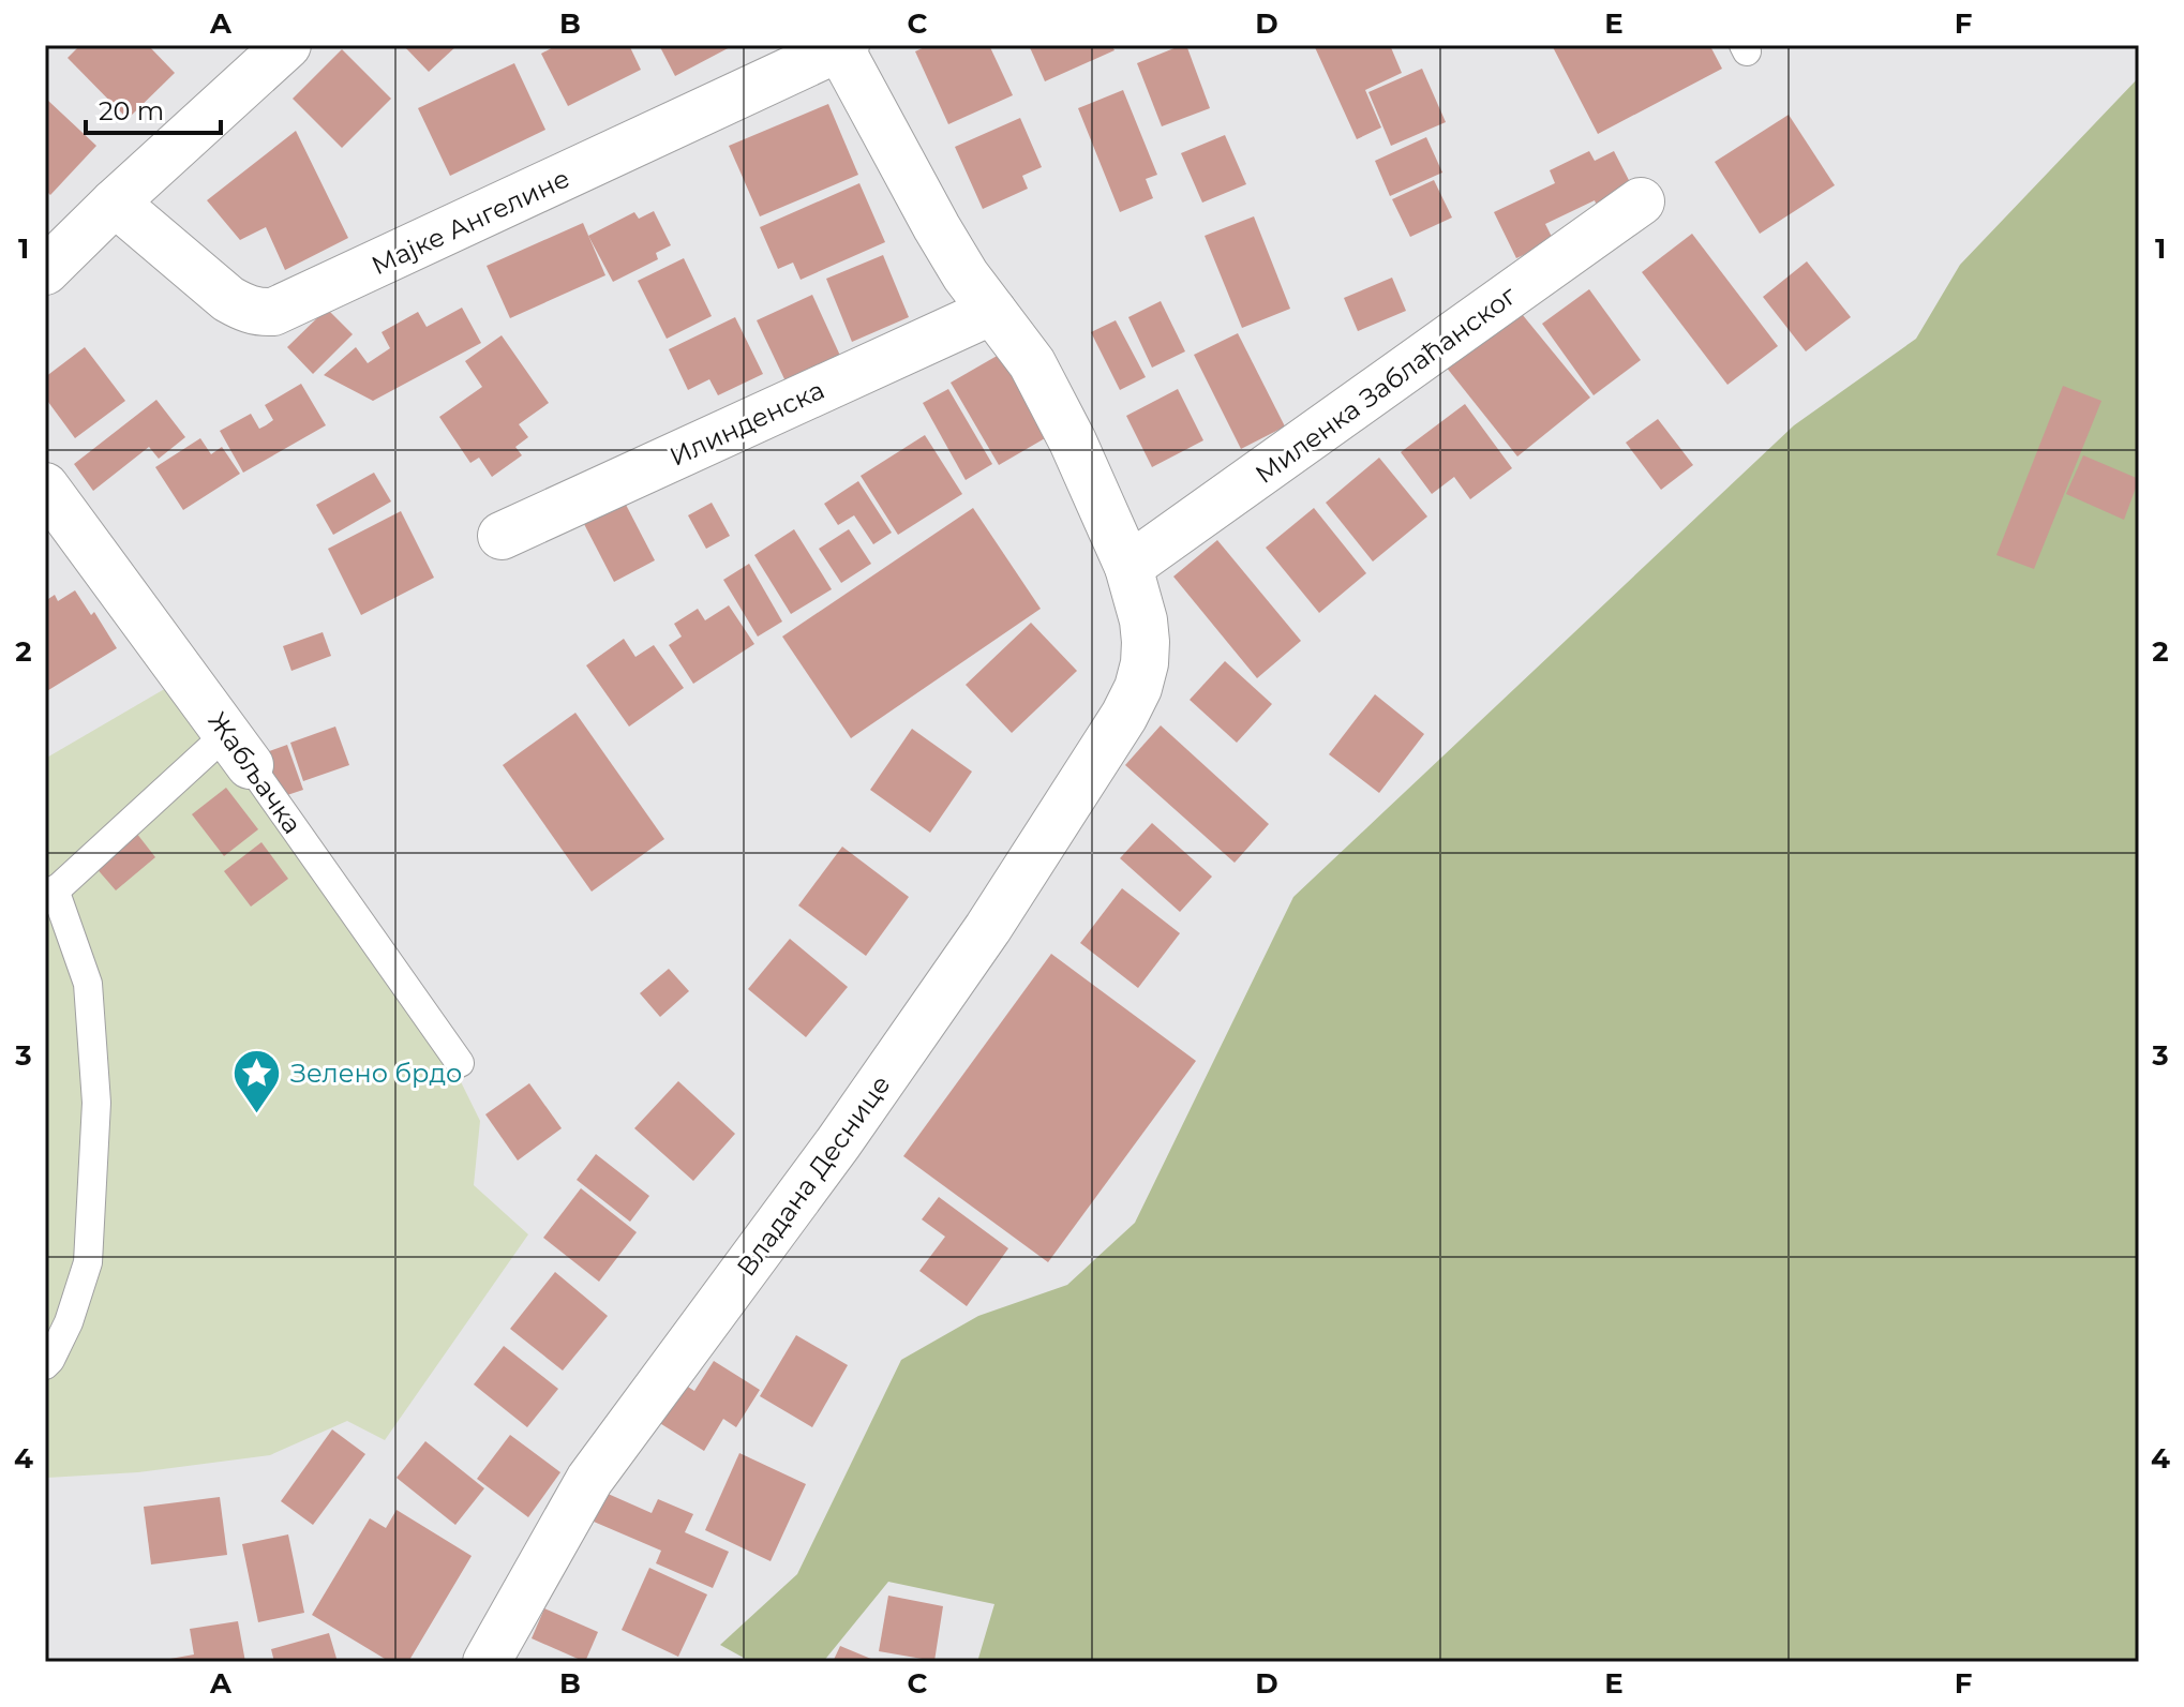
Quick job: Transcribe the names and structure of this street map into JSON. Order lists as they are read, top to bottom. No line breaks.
{"streets":{"street":["Мајке Ангелине","Миленка Заблаћанског","Илинденска","Жабљачка","Владана Деснице"]},"crossings":[["Миленка Заблаћанског","Владана Деснице"]],"places":{"place":["Зелено брдо"]},"scale_bar":"20 m","grid":{"columns":["A","B","C","D","E","F"],"rows":["1","2","3","4"]}}
